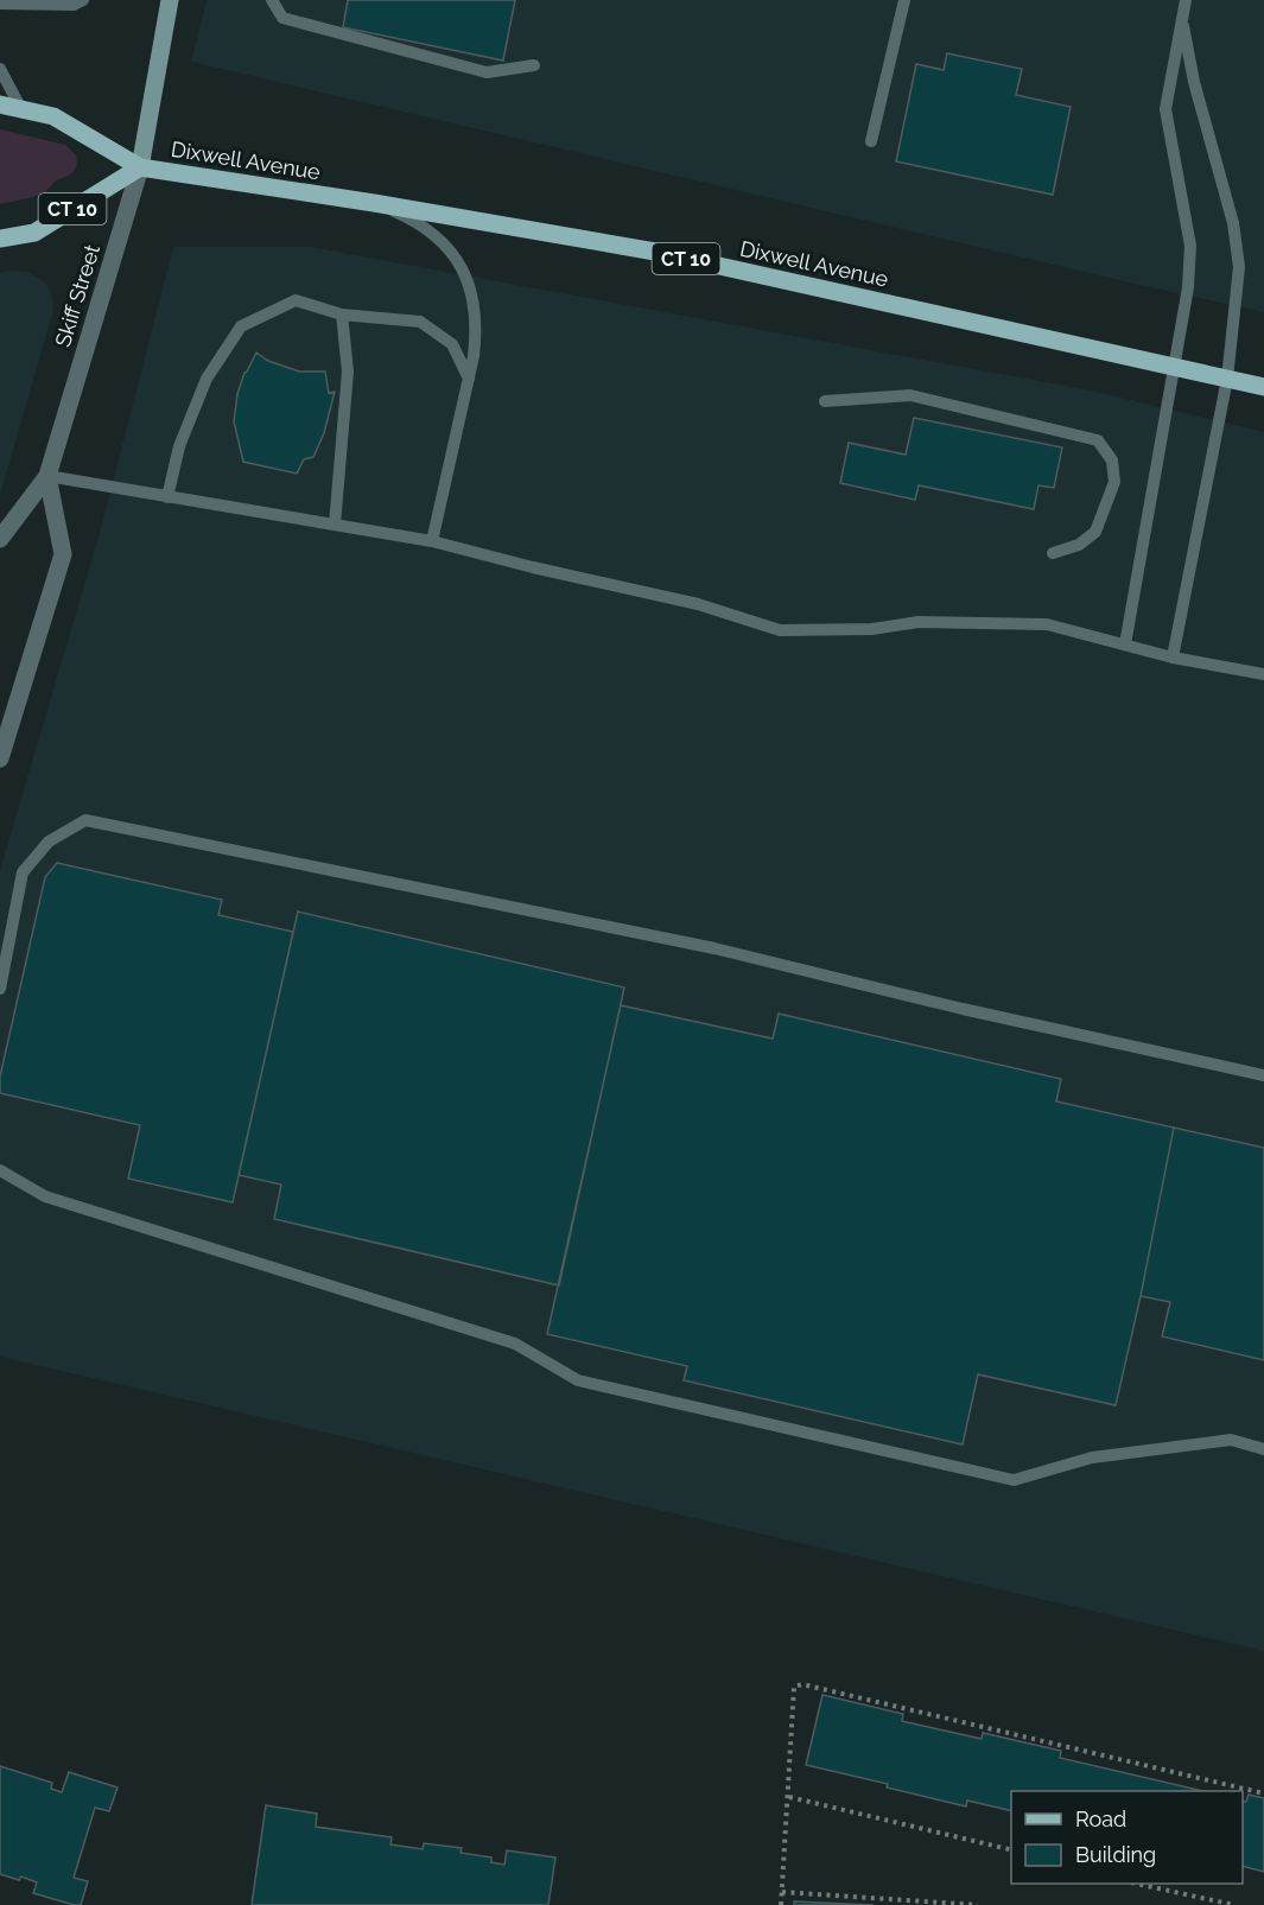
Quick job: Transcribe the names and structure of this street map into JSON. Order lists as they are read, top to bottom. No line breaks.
{"streets":{"main road":["Dixwell Avenue","CT 10","Skiff Street"]},"crossings":[["Dixwell Avenue","Skiff Street"]],"legend":["Road","Building"]}
